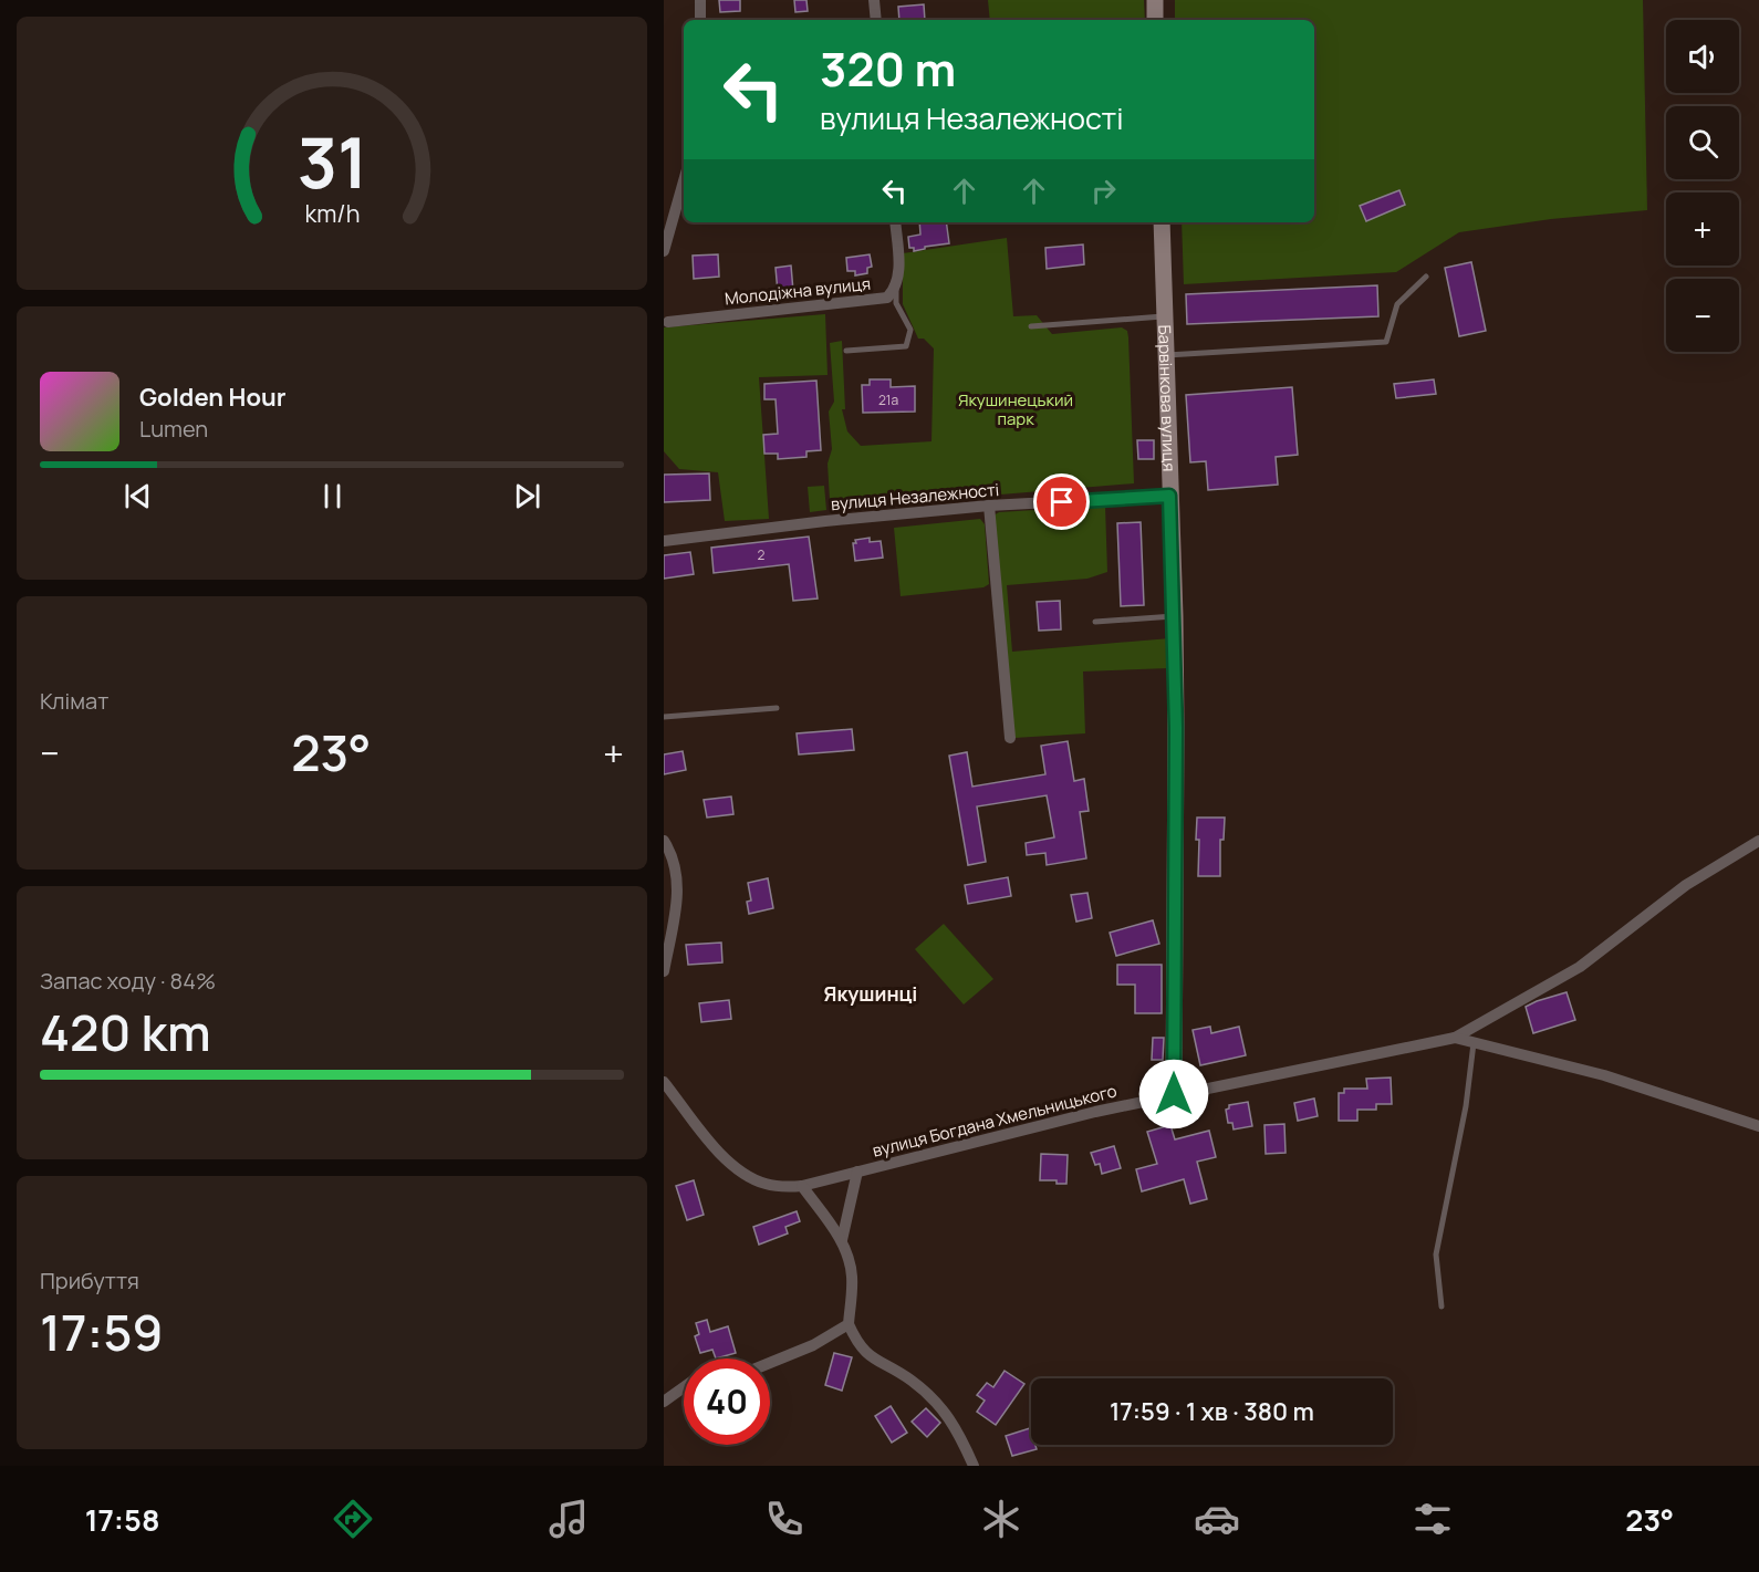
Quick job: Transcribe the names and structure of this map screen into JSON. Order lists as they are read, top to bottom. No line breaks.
{"streets":{"street":["Молодіжна вулиця","Барвінкова вулиця","вулиця Незалежності","вулиця Богдана Хмельницького"]},"crossings":[["Барвінкова вулиця","вулиця Незалежності"],["Барвінкова вулиця","вулиця Богдана Хмельницького"]],"districts":["Якушинці"],"parks":["Якушинецький парк"],"house_numbers":["21а","2"],"page":{"map_buttons":["+","−"],"turn":["320 m","вулиця Незалежності"],"song":["Golden Hour","Lumen"],"tile":["Клімат",["Запас ходу · 84%","420 km"],["Прибуття","17:59"]],"heat":["−","23°","+"],"limit":"40","trip":"17:59 · 1 хв · 380 m","tabs":["17:58","23°"],"gauge":["31","km/h"]}}
